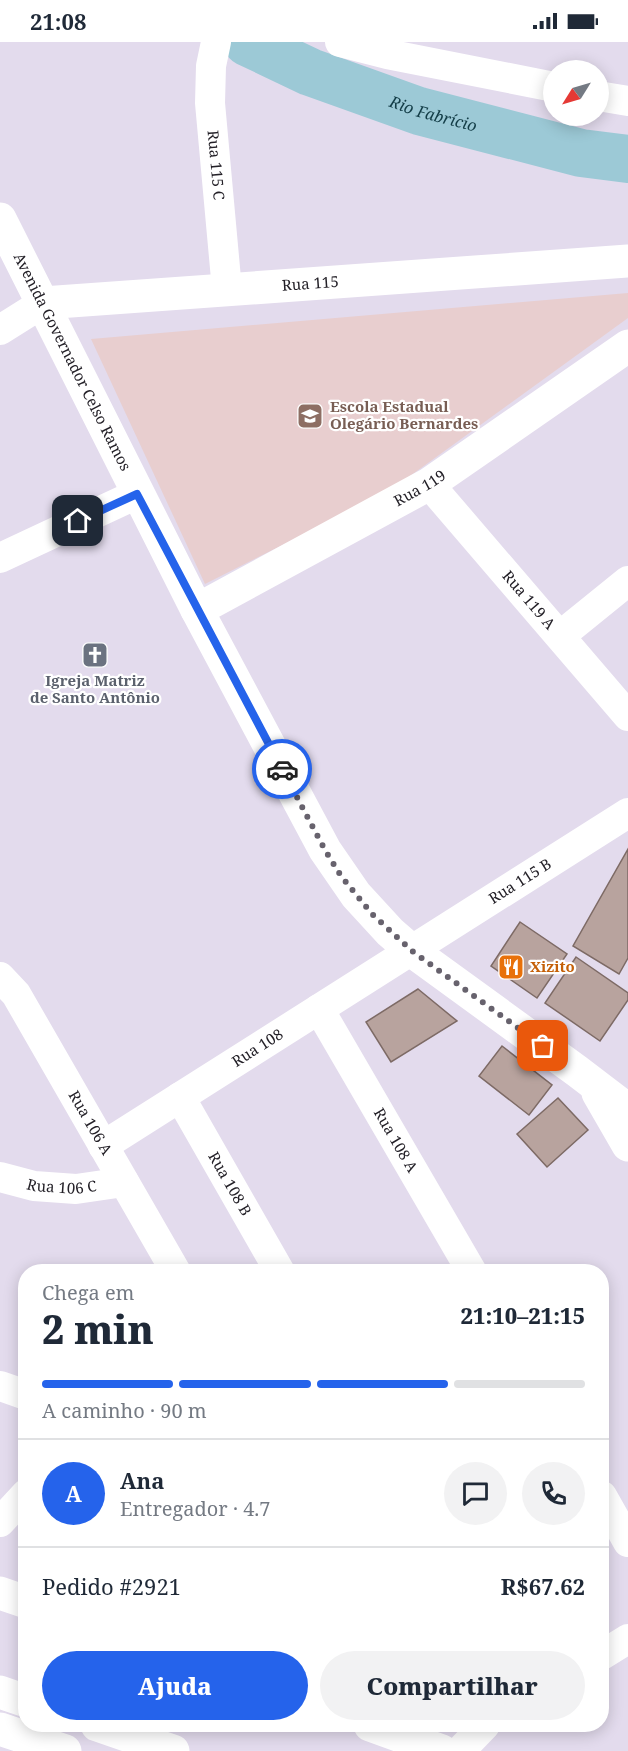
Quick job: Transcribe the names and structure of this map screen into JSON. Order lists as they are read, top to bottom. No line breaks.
{"streets":{"main road":["Rua 115","Avenida Governador Celso Ramos","Rua 119"],"street":["Rua 115 C","Rua 119 A","Rua 115 B","Rua 108","Rua 106 A","Rua 108 A","Rua 106 C","Rua 108 B"]},"crossings":[["Rua 115 C","Rua 115"],["Rua 115","Avenida Governador Celso Ramos"],["Avenida Governador Celso Ramos","Rua 119"],["Avenida Governador Celso Ramos","Rua 115 B"],["Avenida Governador Celso Ramos","Rua 108"],["Rua 119","Rua 119 A"],["Rua 115 B","Rua 108"],["Rua 108","Rua 106 A"],["Rua 108","Rua 108 A"],["Rua 108","Rua 108 B"],["Rua 106 A","Rua 106 C"]],"water":["Rio Fabrício"],"places":{"school or university":["Escola Estadual Olegário Bernardes"],"church":["Igreja Matriz de Santo Antônio"],"restaurant":["Xizito"]},"north":"bottom left","page":{"status":"21:08","heading":["2 min","Chega em","21:10–21:15"],"panel":["Ana","Entregador · 4.7","Pedido #2921","R$67.62"],"bar":"A caminho · 90 m","round":"A","buttons":["Ajuda","Compartilhar"]}}
